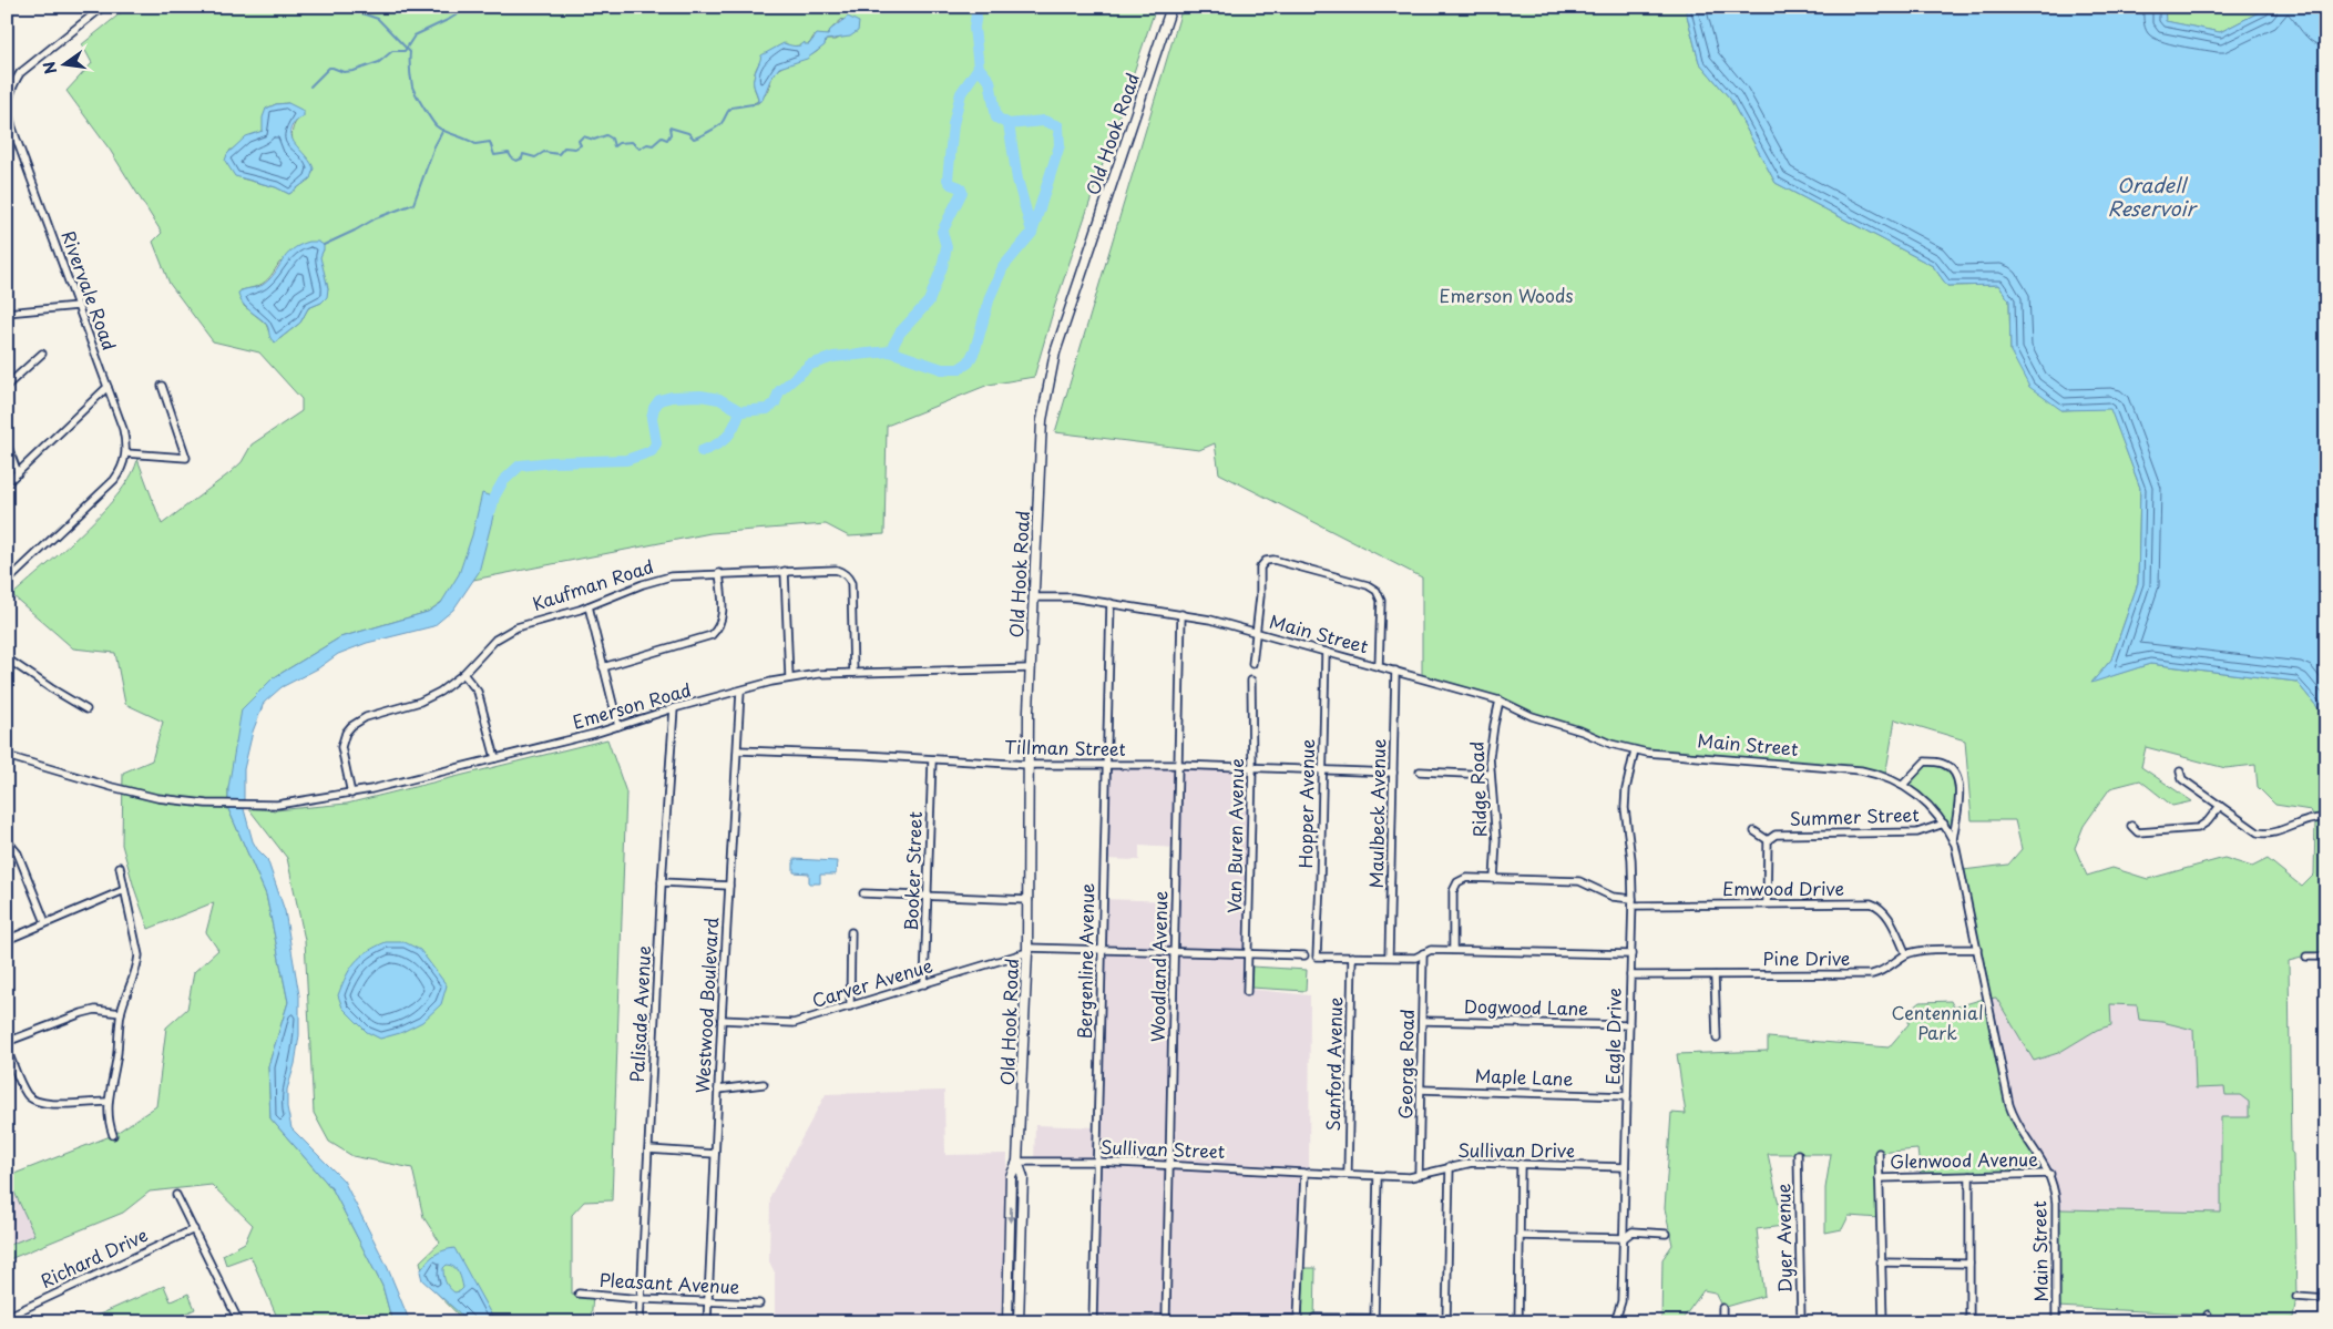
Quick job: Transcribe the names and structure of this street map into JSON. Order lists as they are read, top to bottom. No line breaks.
{"streets":{"main road":["Old Hook Road"],"street":["Rivervale Road","Kaufman Road","Main Street","Emerson Road","Tillman Street","Ridge Road","Hopper Avenue","Maulbeck Avenue","Summer Street","Van Buren Avenue","Booker Street","Emwood Drive","Pine Drive","Bergenline Avenue","Woodland Avenue","Carver Avenue","Westwood Boulevard","Dogwood Lane","Palisade Avenue","Eagle Drive","Sanford Avenue","George Road","Maple Lane","Sullivan Street","Sullivan Drive","Glenwood Avenue","Dyer Avenue","Richard Drive","Pleasant Avenue"]},"crossings":[["Old Hook Road","Main Street"],["Old Hook Road","Emerson Road"],["Old Hook Road","Tillman Street"],["Old Hook Road","Carver Avenue"],["Old Hook Road","Sullivan Street"],["Kaufman Road","Emerson Road"],["Main Street","Ridge Road"],["Main Street","Hopper Avenue"],["Main Street","Maulbeck Avenue"],["Main Street","Summer Street"],["Main Street","Pine Drive"],["Main Street","Bergenline Avenue"],["Main Street","Woodland Avenue"],["Main Street","Eagle Drive"],["Main Street","Glenwood Avenue"],["Emerson Road","Westwood Boulevard"],["Emerson Road","Palisade Avenue"],["Tillman Street","Hopper Avenue"],["Tillman Street","Maulbeck Avenue"],["Tillman Street","Van Buren Avenue"],["Tillman Street","Booker Street"],["Tillman Street","Bergenline Avenue"],["Tillman Street","Woodland Avenue"],["Tillman Street","Westwood Boulevard"],["Ridge Road","Emwood Drive"],["Hopper Avenue","Sanford Avenue"],["Van Buren Avenue","Carver Avenue"],["Booker Street","Carver Avenue"],["Emwood Drive","Pine Drive"],["Emwood Drive","Eagle Drive"],["Pine Drive","Eagle Drive"],["Bergenline Avenue","Carver Avenue"],["Bergenline Avenue","Sullivan Street"],["Woodland Avenue","Carver Avenue"],["Woodland Avenue","Sullivan Street"],["Carver Avenue","Westwood Boulevard"],["Westwood Boulevard","Pleasant Avenue"],["Dogwood Lane","Eagle Drive"],["Dogwood Lane","George Road"],["Palisade Avenue","Pleasant Avenue"],["Eagle Drive","Maple Lane"],["Eagle Drive","Sullivan Drive"],["Sanford Avenue","Sullivan Drive"],["George Road","Maple Lane"],["George Road","Sullivan Drive"],["Sullivan Street","Sullivan Drive"]],"water":["Oradell Reservoir"],"parks":["Emerson Woods","Centennial Park"],"north":"left"}
